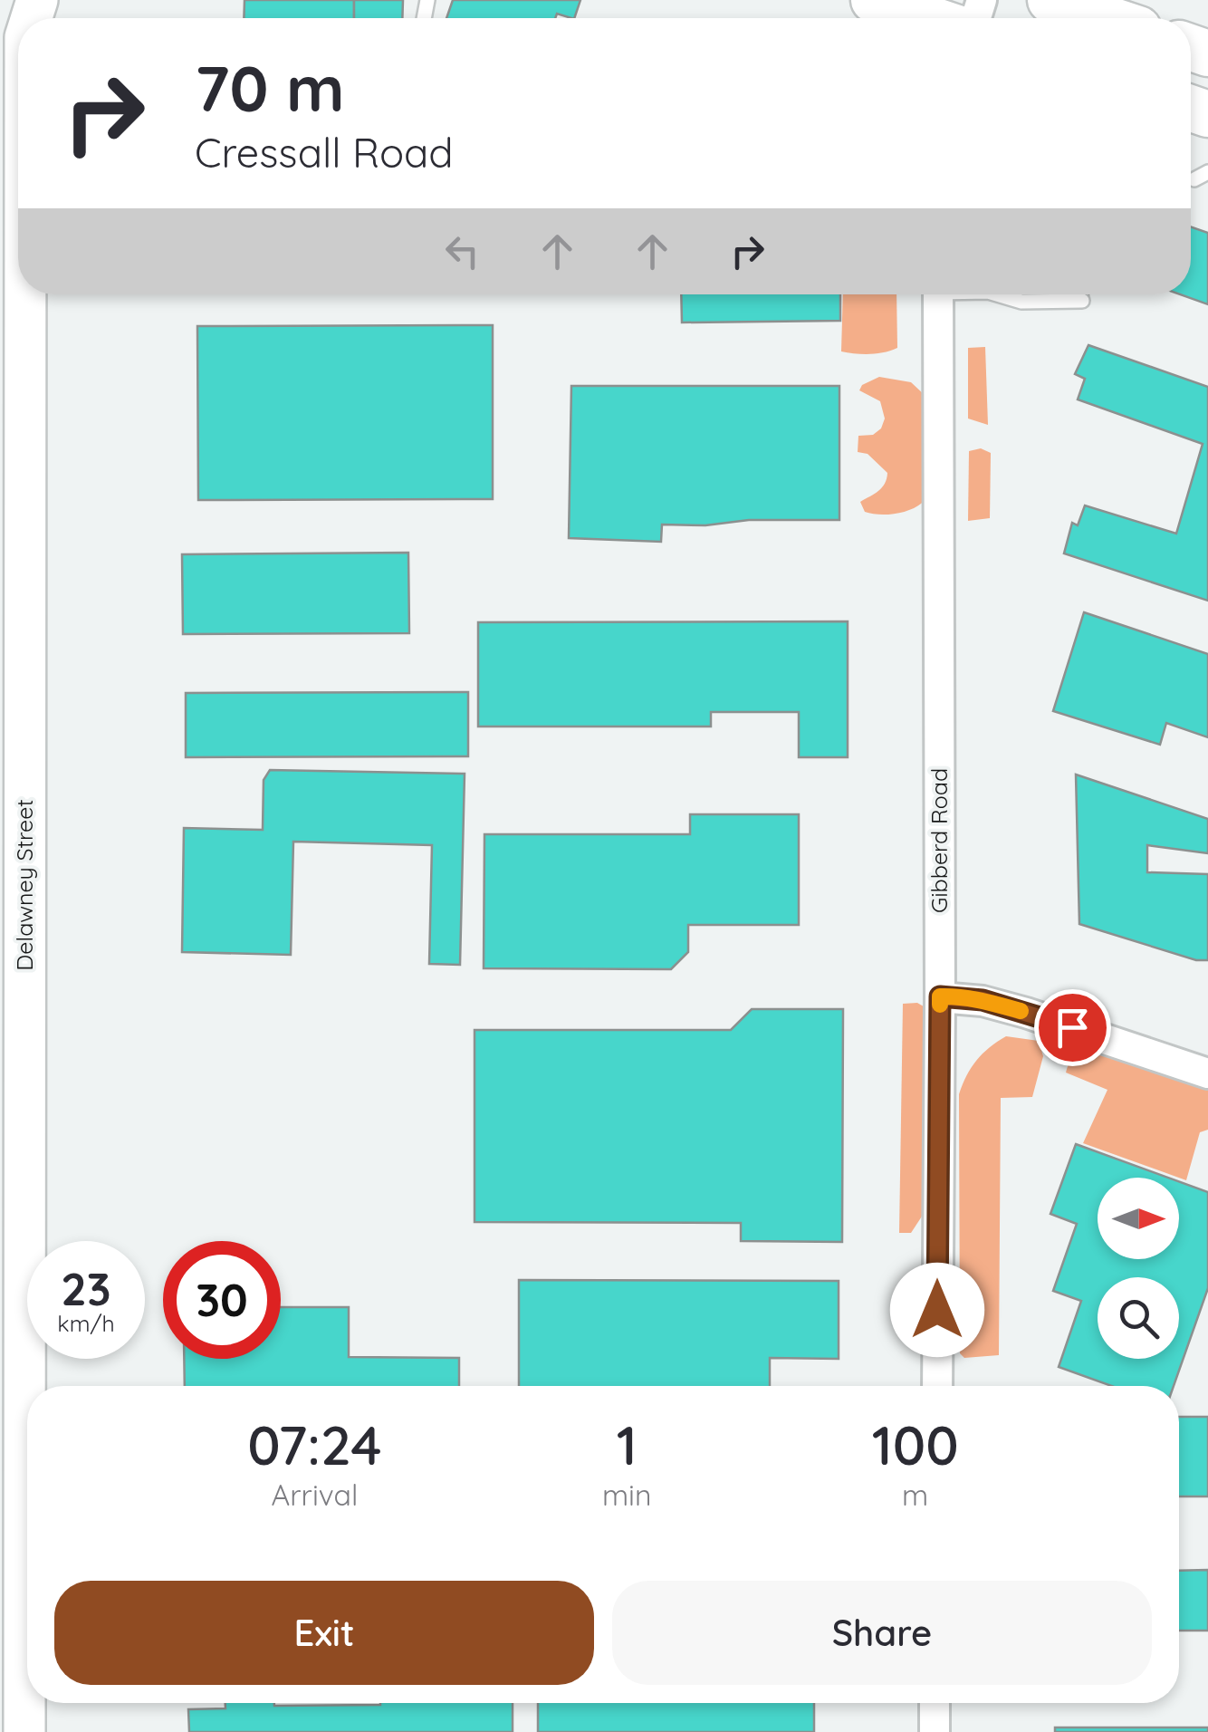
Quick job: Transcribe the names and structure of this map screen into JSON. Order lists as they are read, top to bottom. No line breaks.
{"streets":{"street":["Gibberd Road","Delawney Street"]},"north":"right","page":{"turn":["70 m","Cressall Road"],"speed":"23 km/h","limit":"30","eta":["07:24","Arrival","1","min","100","m"],"buttons":["Exit","Share"]}}
